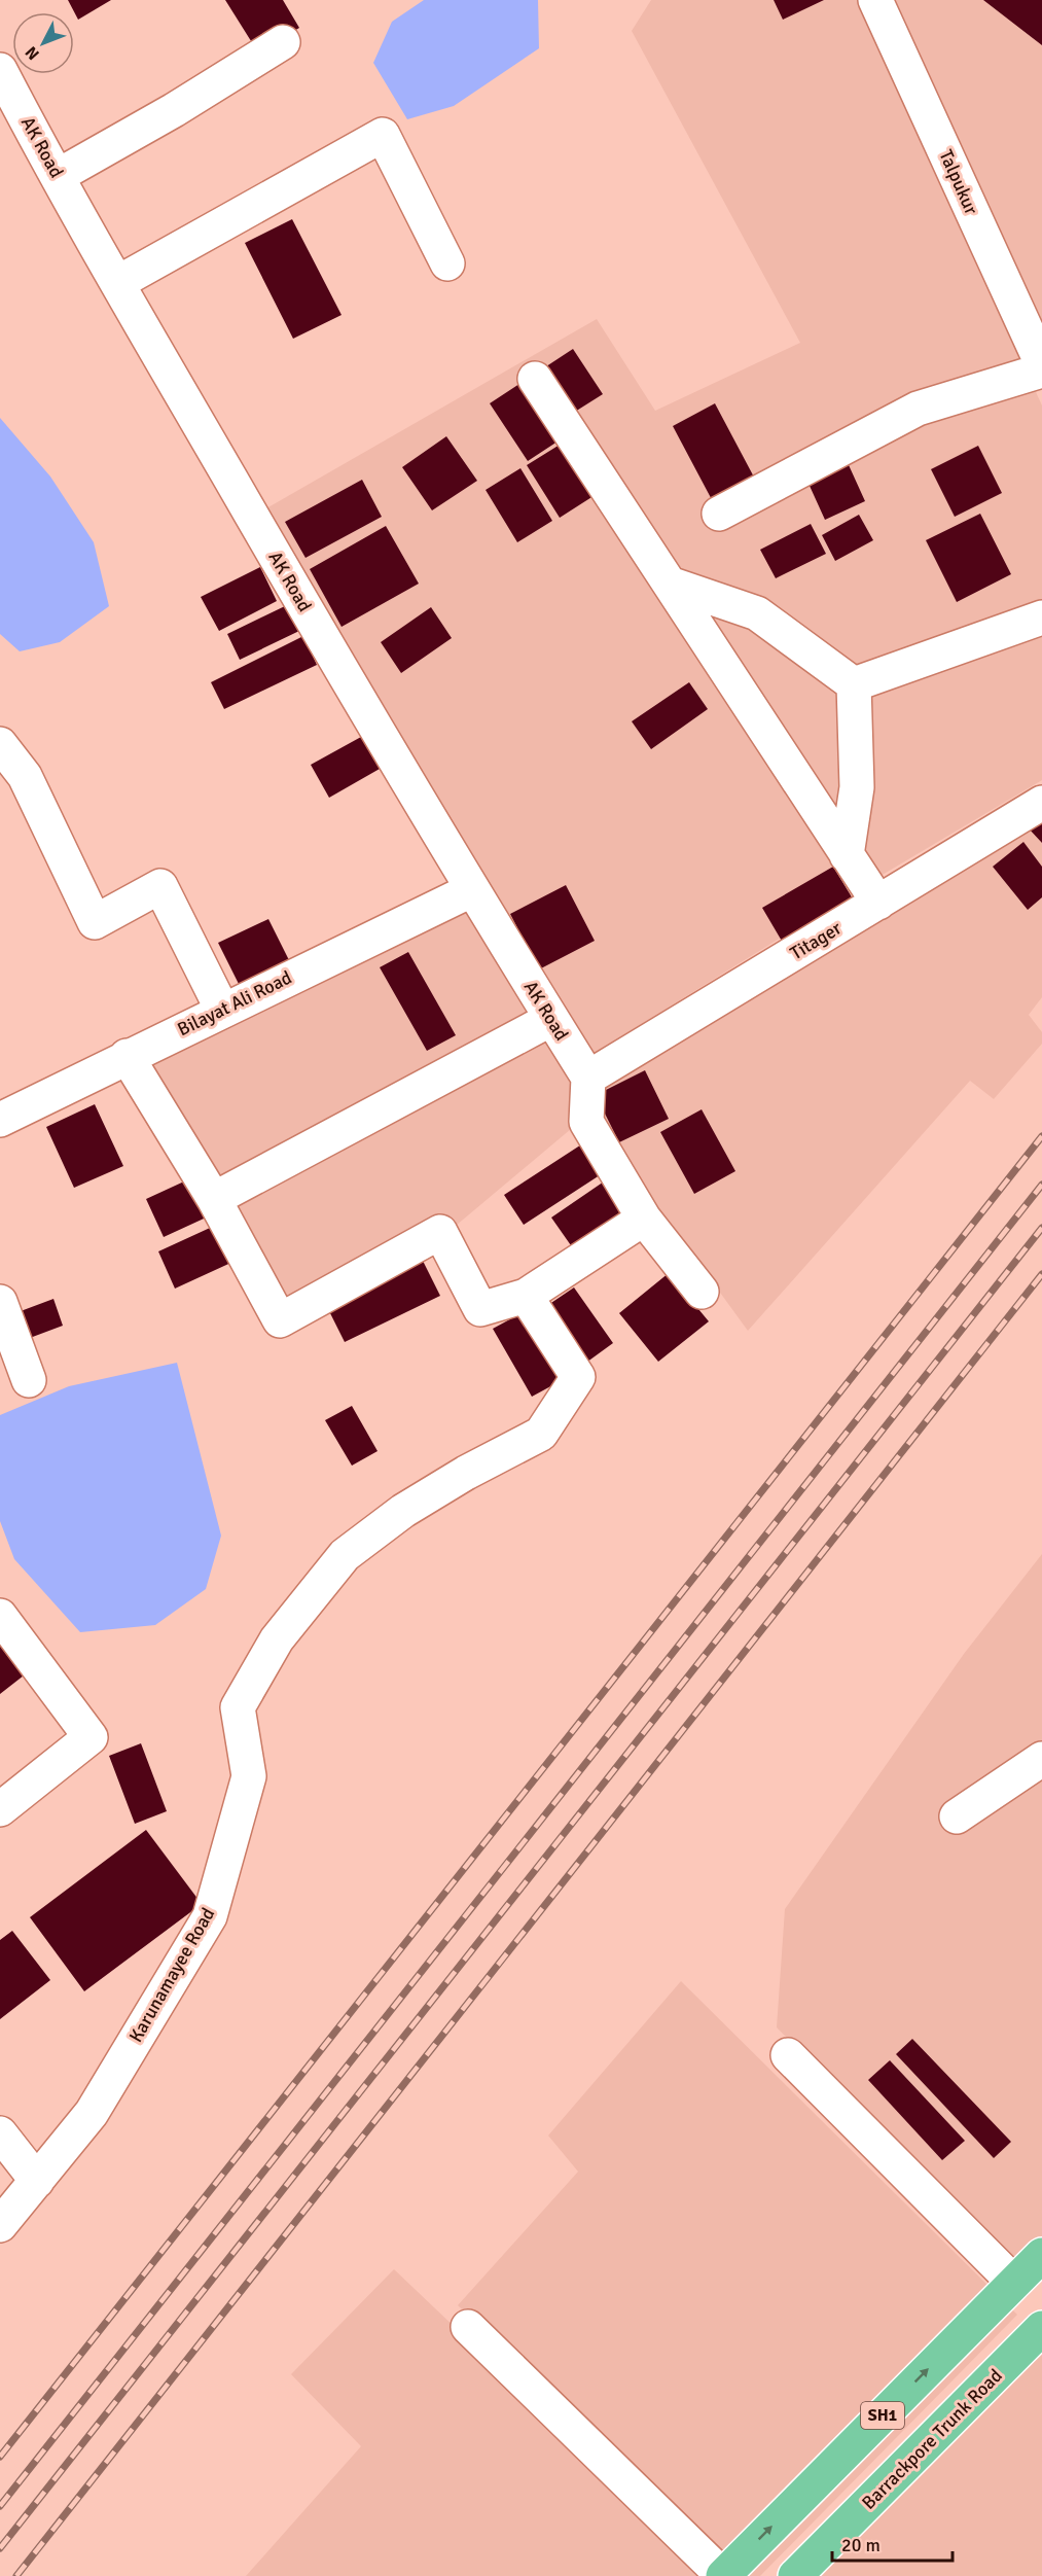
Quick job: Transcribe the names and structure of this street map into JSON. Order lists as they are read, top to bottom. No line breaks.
{"streets":{"main road":["SH1","Barrackpore Trunk Road"],"street":["AK Road","Talpukur","Titager","Bilayat Ali Road","Karunamayee Road"]},"crossings":[["AK Road","Titager"],["AK Road","Bilayat Ali Road"]],"scale_bar":"20 m","north":"bottom left"}
